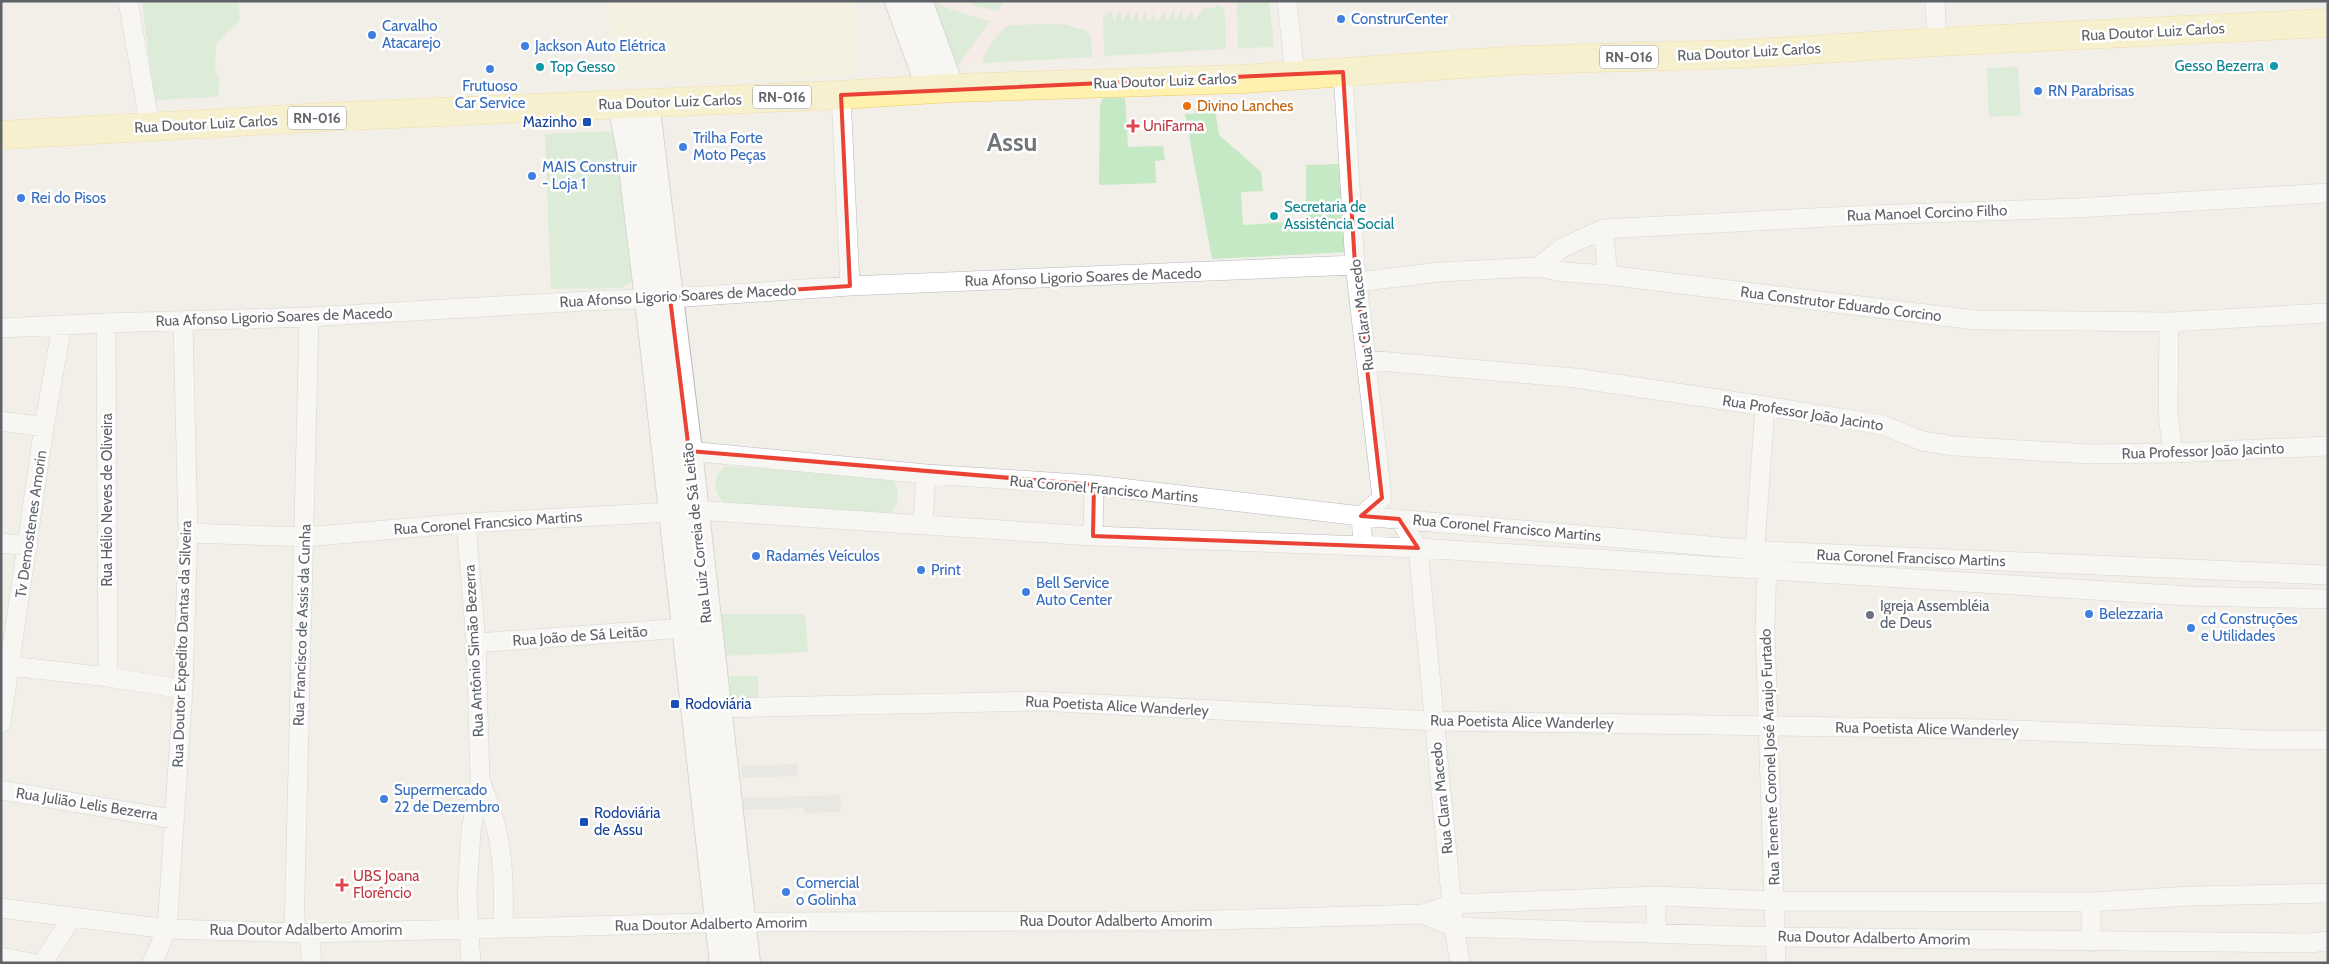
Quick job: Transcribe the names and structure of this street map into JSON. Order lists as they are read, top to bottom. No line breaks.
{"streets":{"main road":["Rua Doutor Luiz Carlos","RN-016","Rua Luiz Correia de Sá Leitão"],"street":["Rua Manoel Corcino Filho","Rua Afonso Ligorio Soares de Macedo","Rua Construtor Eduardo Corcino","Rua Clara Macedo","Rua Professor João Jacinto","Rua Coronel Francisco Martins","Rua Hélio Neves de Oliveira","Rua Coronel Francsico Martins","Tv Demostenes Amorin","Rua Francisco de Assis da Cunha","Rua João de Sá Leitão","Rua Doutor Expedito Dantas da Silveira","Rua Antônio Simão Bezerra","Rua Poetista Alice Wanderley","Rua Tenente Coronel José Araujo Furtado","Rua Julião Lelis Bezerra","Rua Doutor Adalberto Amorim"]},"crossings":[["Rua Doutor Luiz Carlos","Rua Clara Macedo"],["Rua Doutor Luiz Carlos","Rua Luiz Correia de Sá Leitão"],["Rua Manoel Corcino Filho","Rua Construtor Eduardo Corcino"],["Rua Afonso Ligorio Soares de Macedo","Rua Construtor Eduardo Corcino"],["Rua Afonso Ligorio Soares de Macedo","Rua Clara Macedo"],["Rua Afonso Ligorio Soares de Macedo","Rua Hélio Neves de Oliveira"],["Rua Afonso Ligorio Soares de Macedo","Tv Demostenes Amorin"],["Rua Afonso Ligorio Soares de Macedo","Rua Luiz Correia de Sá Leitão"],["Rua Afonso Ligorio Soares de Macedo","Rua Francisco de Assis da Cunha"],["Rua Afonso Ligorio Soares de Macedo","Rua Doutor Expedito Dantas da Silveira"],["Rua Construtor Eduardo Corcino","Rua Clara Macedo"],["Rua Clara Macedo","Rua Professor João Jacinto"],["Rua Clara Macedo","Rua Coronel Francisco Martins"],["Rua Clara Macedo","Rua Poetista Alice Wanderley"],["Rua Clara Macedo","Rua Doutor Adalberto Amorim"],["Rua Professor João Jacinto","Rua Tenente Coronel José Araujo Furtado"],["Rua Coronel Francisco Martins","Rua Coronel Francsico Martins"],["Rua Coronel Francisco Martins","Rua Luiz Correia de Sá Leitão"],["Rua Coronel Francisco Martins","Rua Tenente Coronel José Araujo Furtado"],["Rua Coronel Francsico Martins","Rua Luiz Correia de Sá Leitão"],["Rua Coronel Francsico Martins","Rua Francisco de Assis da Cunha"],["Rua Coronel Francsico Martins","Rua Antônio Simão Bezerra"],["Rua Luiz Correia de Sá Leitão","Rua João de Sá Leitão"],["Rua Luiz Correia de Sá Leitão","Rua Poetista Alice Wanderley"],["Rua Luiz Correia de Sá Leitão","Rua Doutor Adalberto Amorim"],["Rua Francisco de Assis da Cunha","Rua Doutor Adalberto Amorim"],["Rua João de Sá Leitão","Rua Antônio Simão Bezerra"],["Rua Doutor Expedito Dantas da Silveira","Rua Julião Lelis Bezerra"],["Rua Doutor Expedito Dantas da Silveira","Rua Doutor Adalberto Amorim"],["Rua Antônio Simão Bezerra","Rua Doutor Adalberto Amorim"],["Rua Poetista Alice Wanderley","Rua Tenente Coronel José Araujo Furtado"],["Rua Tenente Coronel José Araujo Furtado","Rua Doutor Adalberto Amorim"]],"districts":["Assu"],"places":{"other":["ConstrurCenter","Carvalho Atacarejo","Jackson Auto Elétrica","Gesso Bezerra","Top Gesso","Frutuoso Car Service","RN Parabrisas","Divino Lanches","Trilha Forte Moto Peças","MAIS Construir - Loja 1","Rei do Pisos","Secretaria de Assistência Social","Radamés Veículos","Print","Bell Service Auto Center","Belezzaria","Igreja Assembléia de Deus","cd Construções e Utilidades","Supermercado 22 de Dezembro","Comercial o Golinha"],"transit":["Mazinho","Rodoviária","Rodoviária de Assu"],"health":["UniFarma","UBS Joana Florêncio"]}}
